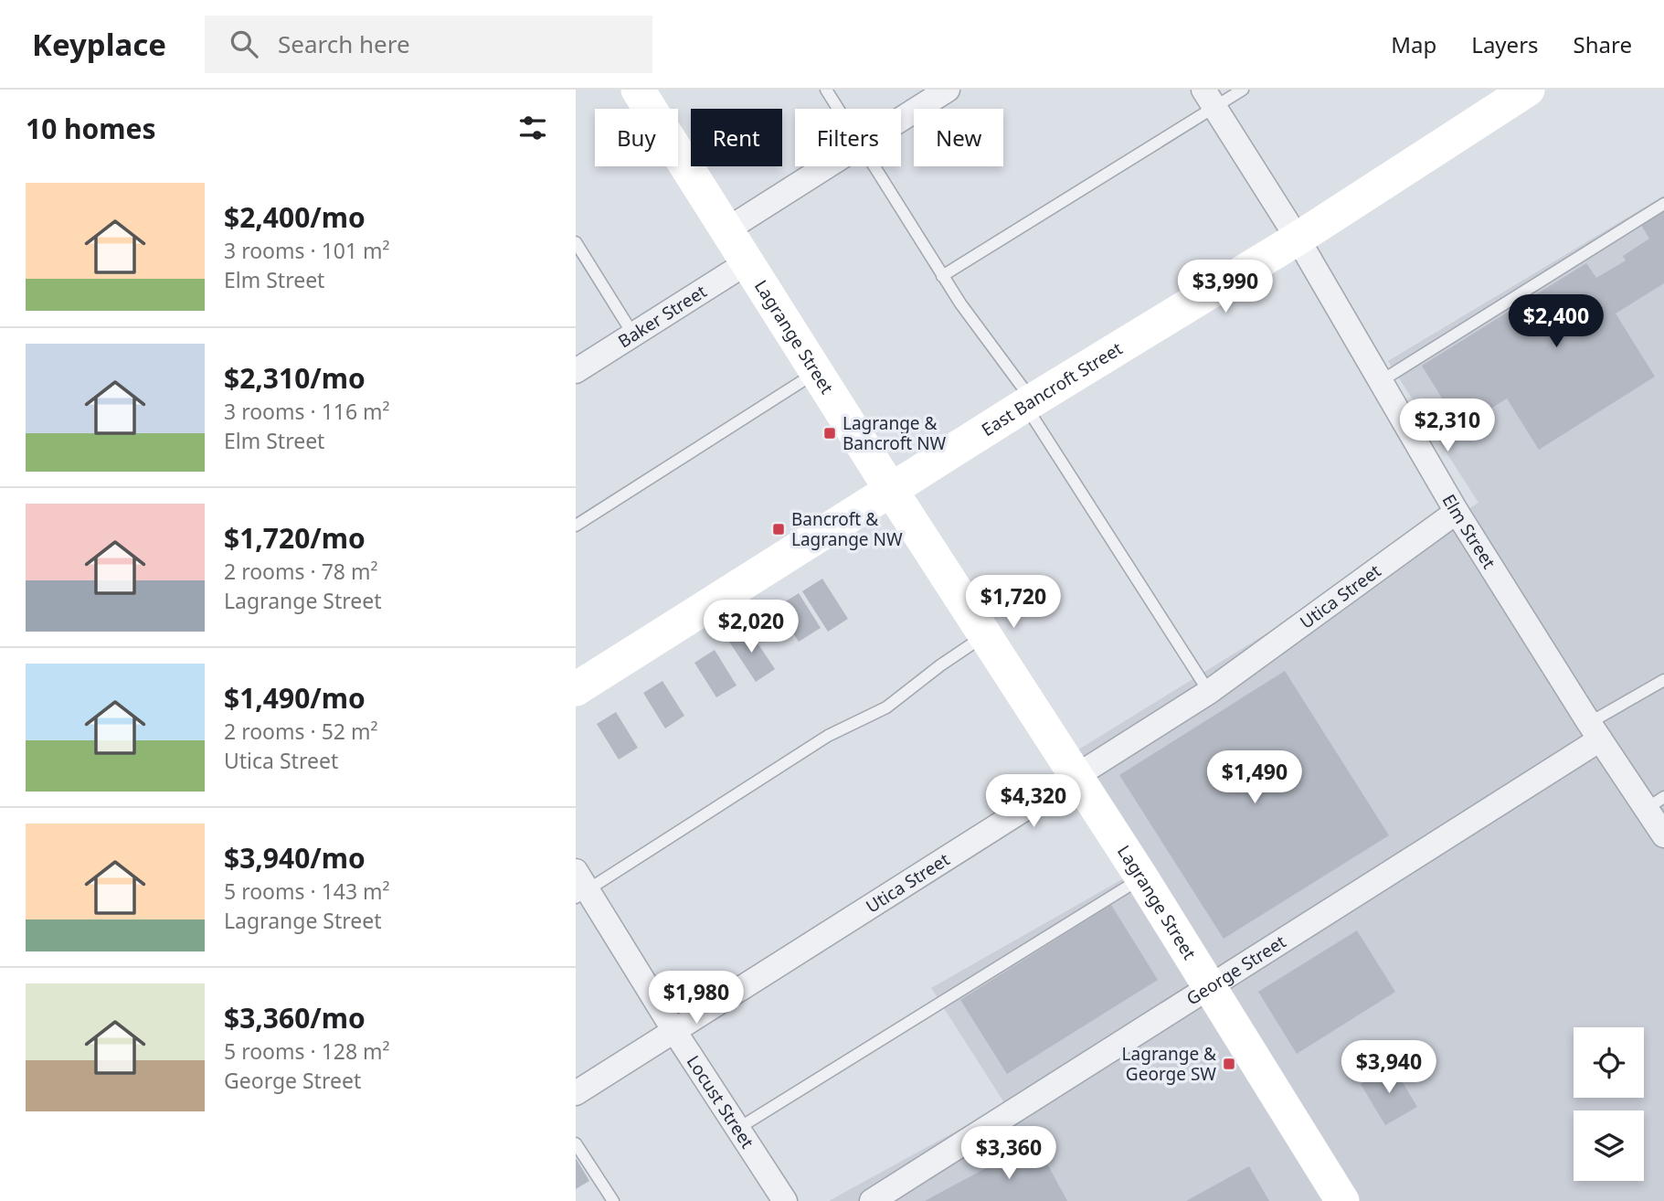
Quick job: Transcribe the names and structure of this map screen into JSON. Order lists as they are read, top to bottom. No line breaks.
{"streets":{"main road":["Lagrange Street","East Bancroft Street"],"street":["Baker Street","Elm Street","Utica Street","George Street","Locust Street"]},"crossings":[["Baker Street","Lagrange Street"],["Lagrange Street","East Bancroft Street"],["Lagrange Street","Utica Street"],["Lagrange Street","George Street"],["East Bancroft Street","Elm Street"],["Elm Street","Utica Street"],["Elm Street","George Street"],["Utica Street","Locust Street"]],"places":{"transit":["Lagrange & Bancroft NW","Bancroft & Lagrange NW","Lagrange & George SW"]},"page":{"header":"Keyplace","search":"Search here","nav":["Map","Layers","Share"],"heading":"10 homes","chip":["Buy","Rent","Filters","New"],"list":[{"name":"$2,400/mo","note":"3 rooms · 101 m² · Elm Street"},{"name":"$2,310/mo","note":"3 rooms · 116 m² · Elm Street"},{"name":"$1,720/mo","note":"2 rooms · 78 m² · Lagrange Street"},{"name":"$1,490/mo","note":"2 rooms · 52 m² · Utica Street"},{"name":"$3,940/mo","note":"5 rooms · 143 m² · Lagrange Street"},{"name":"$3,360/mo","note":"5 rooms · 128 m² · George Street"}],"price":["$3,990","$2,400","$2,310","$1,720","$2,020","$1,490","$4,320","$1,980","$3,940","$3,360"]}}
